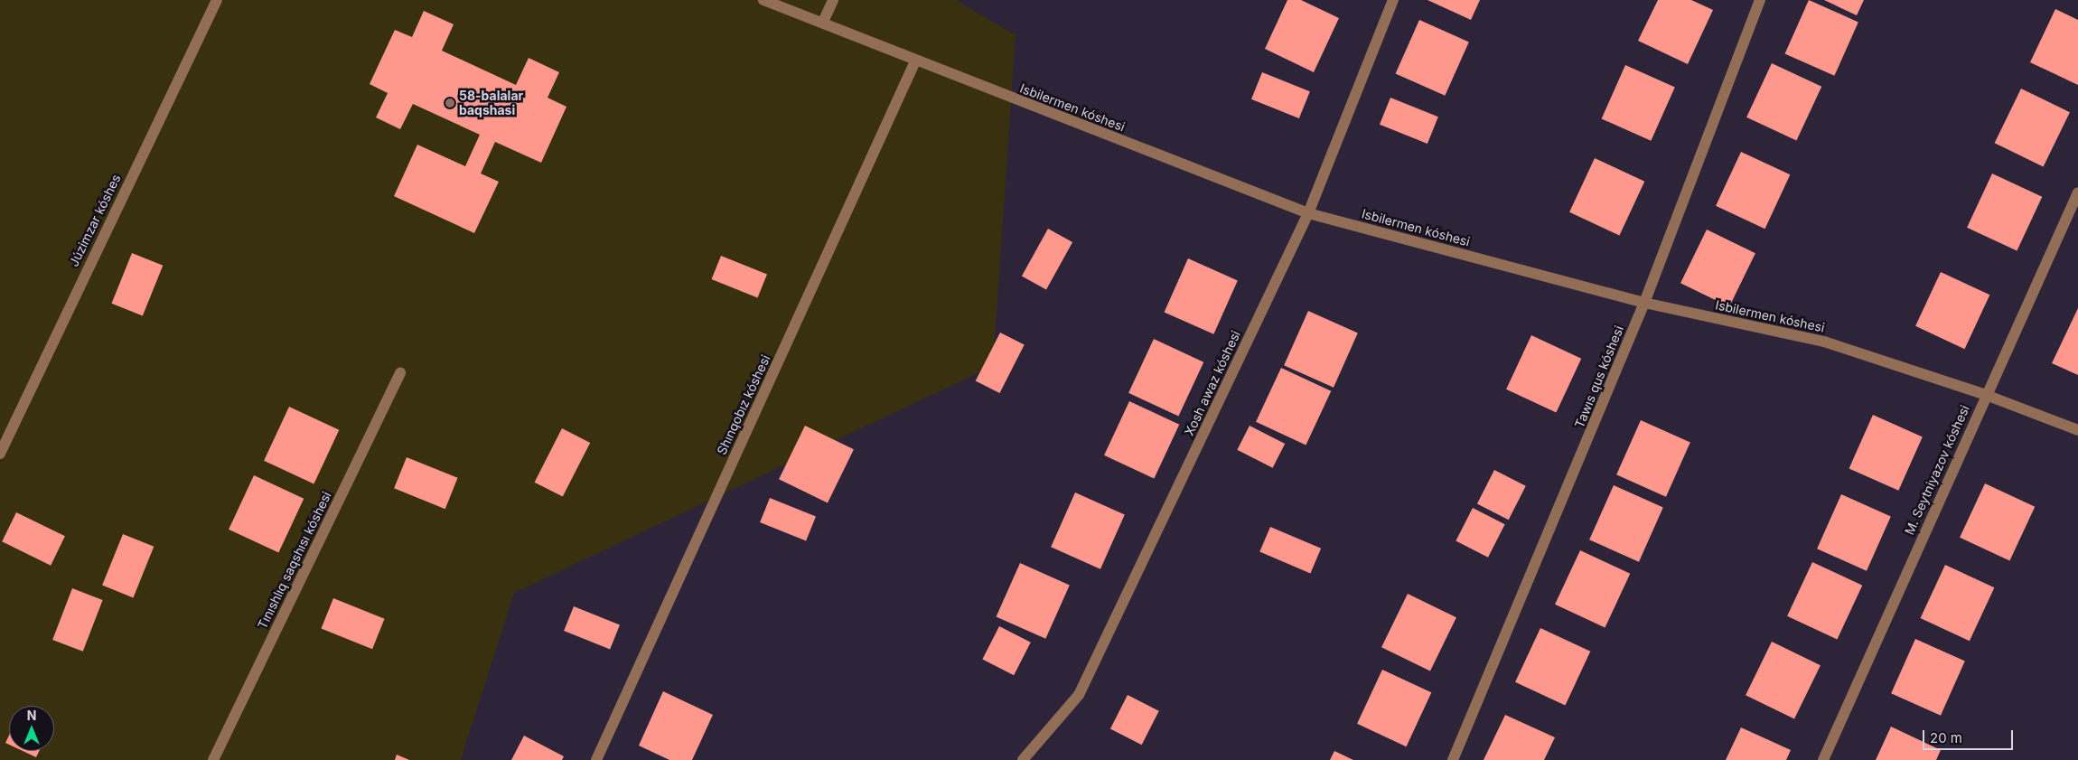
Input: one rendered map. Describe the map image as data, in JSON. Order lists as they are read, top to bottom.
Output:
{
  "streets": {
    "street": [
      "Isbilermen kóshesi",
      "Júzimzar kóshes",
      "Tawıs qus kóshesi",
      "Xosh awaz kóshesi",
      "Shınqobız kóshesi",
      "M. Seytniyazov kóshesi",
      "Tınıshlıq saqshısı kóshesi"
    ]
  },
  "crossings": [
    ["Isbilermen kóshesi", "Tawıs qus kóshesi"],
    ["Isbilermen kóshesi", "Xosh awaz kóshesi"],
    ["Isbilermen kóshesi", "Shınqobız kóshesi"],
    ["Isbilermen kóshesi", "M. Seytniyazov kóshesi"]
  ],
  "places": ["58-balalar baqshasi"],
  "scale_bar": "20 m",
  "north": "top"
}
